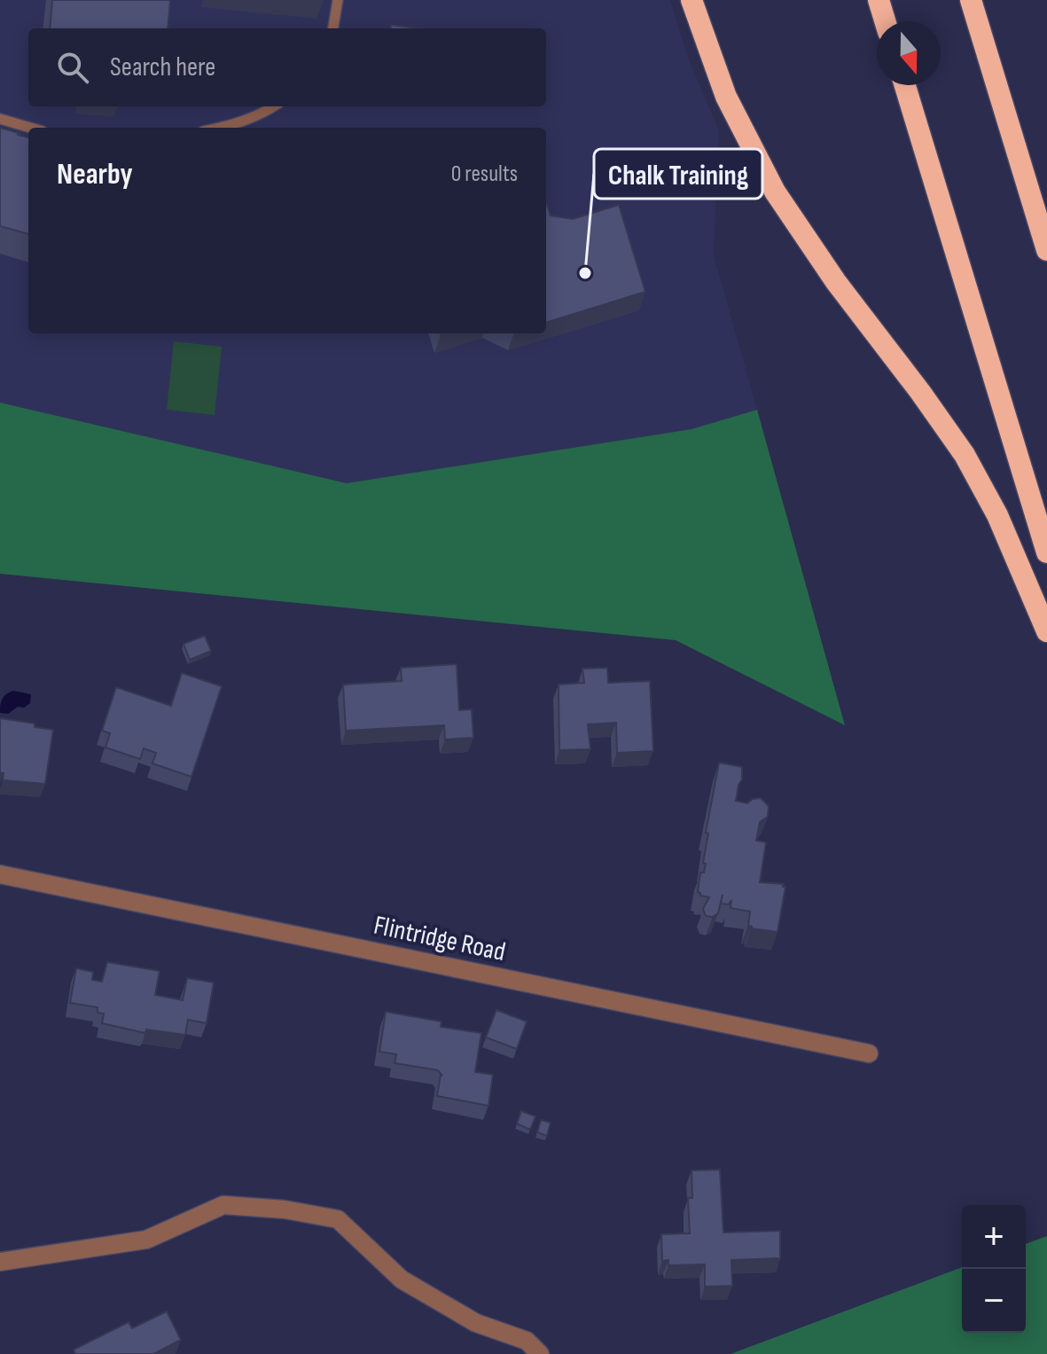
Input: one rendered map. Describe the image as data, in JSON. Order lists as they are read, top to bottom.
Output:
{
  "streets": {
    "street": ["Flintridge Road"]
  },
  "places": ["Chalk Training"],
  "north": "bottom",
  "page": {
    "search": "Search here",
    "heading": ["Nearby", "0 results"],
    "map_buttons": ["+", "−"]
  }
}
